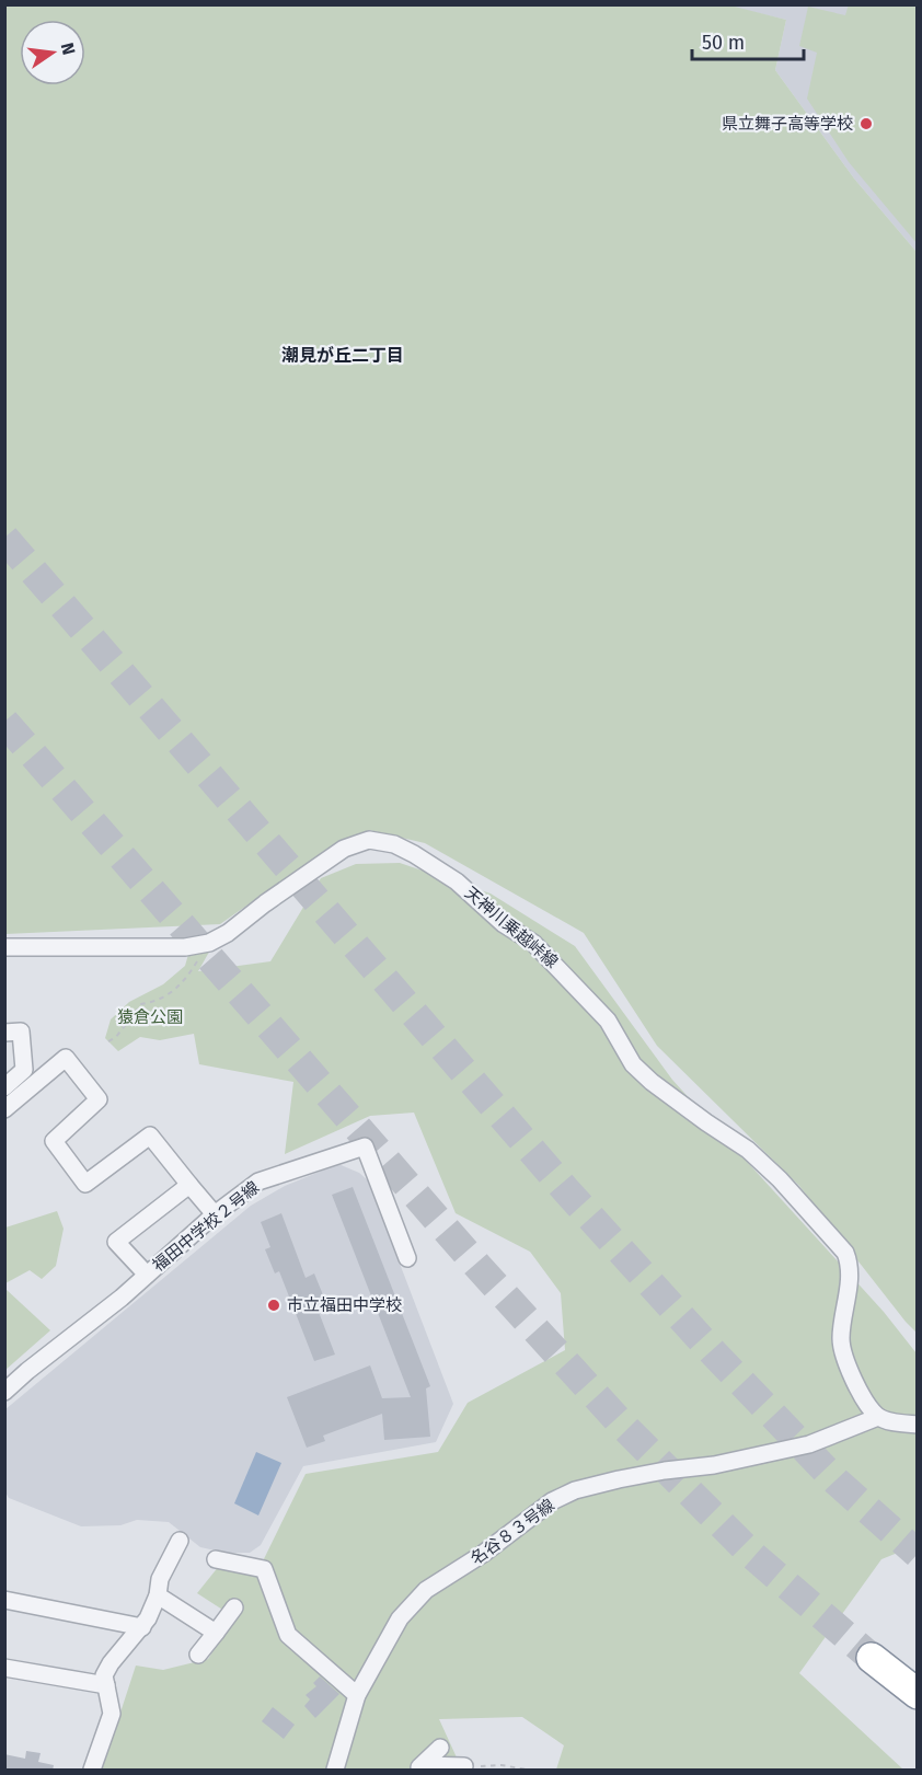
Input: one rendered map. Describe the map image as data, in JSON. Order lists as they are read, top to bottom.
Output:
{
  "streets": {
    "street": ["天神川乗越峠線", "福田中学校２号線", "名谷８３号線"]
  },
  "crossings": [
    ["天神川乗越峠線", "名谷８３号線"]
  ],
  "districts": ["潮見が丘二丁目"],
  "parks": ["猿倉公園"],
  "places": ["県立舞子高等学校", "市立福田中学校"],
  "scale_bar": "50 m",
  "north": "right"
}
